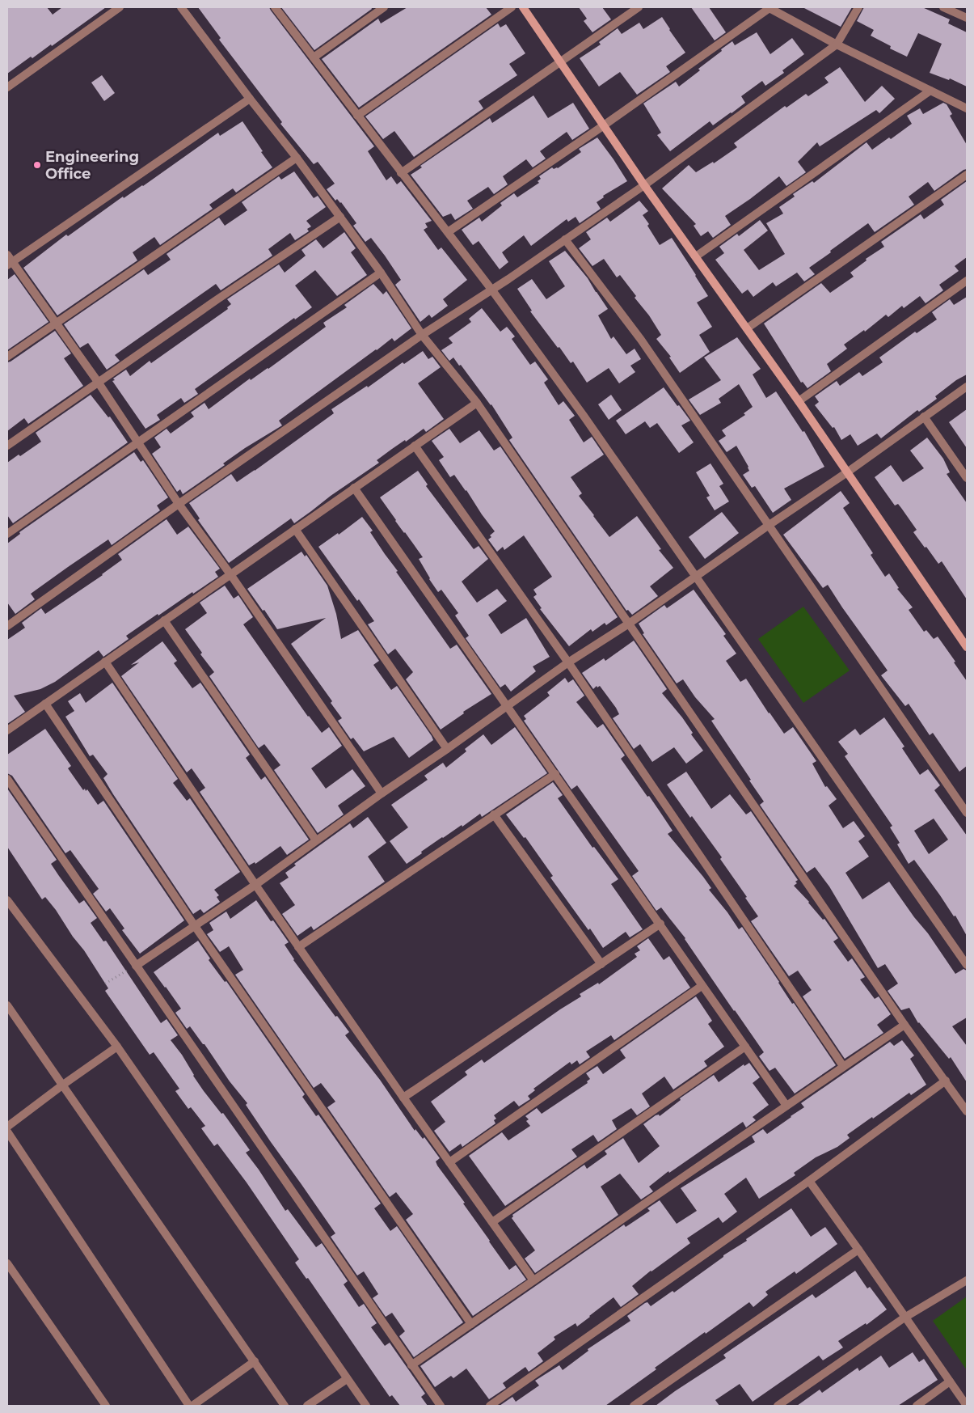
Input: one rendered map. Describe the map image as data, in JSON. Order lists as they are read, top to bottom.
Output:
{
  "places": ["Engineering Office"]
}
